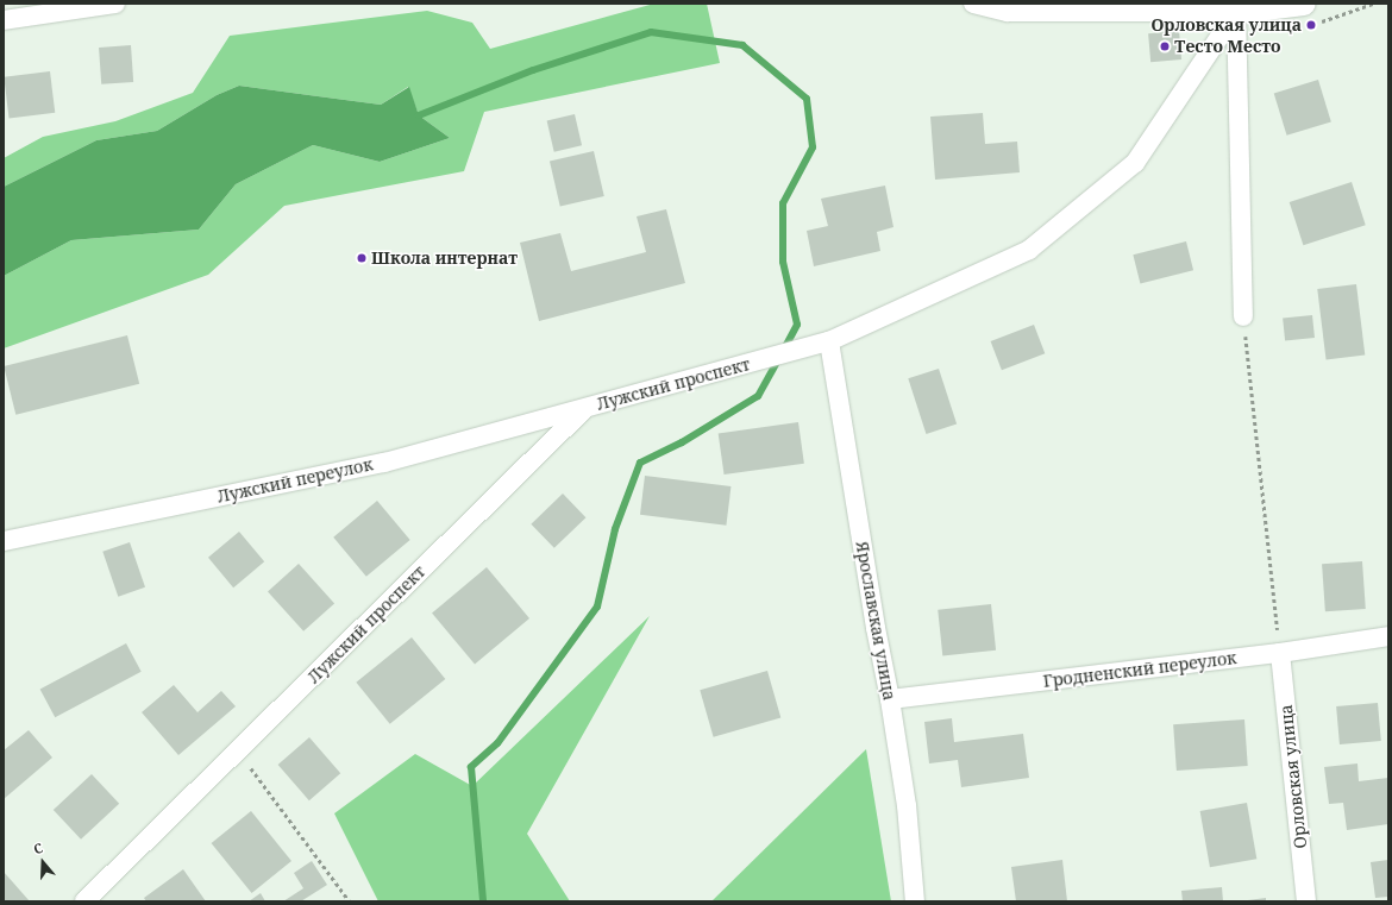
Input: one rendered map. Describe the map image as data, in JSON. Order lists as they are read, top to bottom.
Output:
{
  "streets": {
    "street": [
      "Лужский проспект",
      "Лужский переулок",
      "Ярославская улица",
      "Гродненский переулок",
      "Орловская улица"
    ]
  },
  "crossings": [
    ["Лужский проспект", "Лужский переулок"],
    ["Лужский проспект", "Ярославская улица"],
    ["Ярославская улица", "Гродненский переулок"],
    ["Гродненский переулок", "Орловская улица"]
  ],
  "places": ["Орловская улица", "Тесто Место", "Школа интернат"],
  "north": "top"
}
